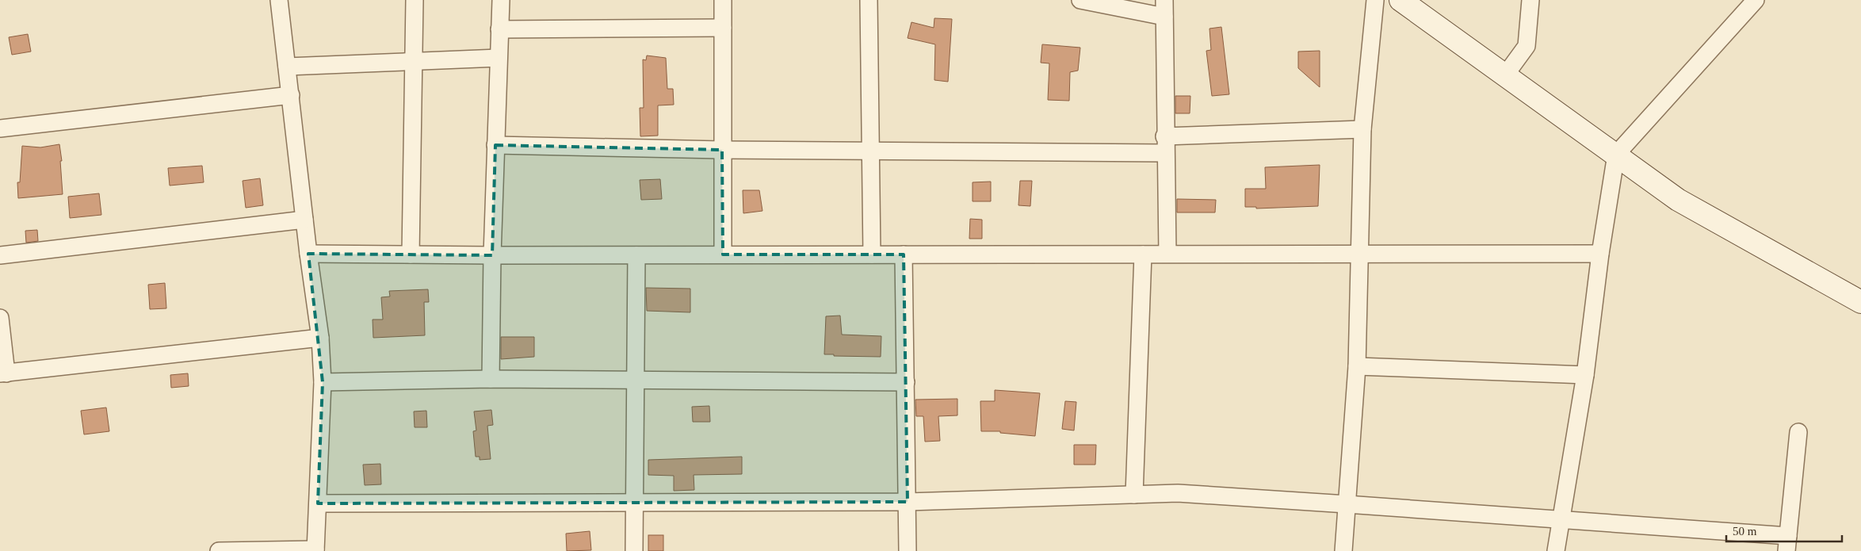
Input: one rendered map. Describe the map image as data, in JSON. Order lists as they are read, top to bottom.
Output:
{
  "scale_bar": "50 m"
}
